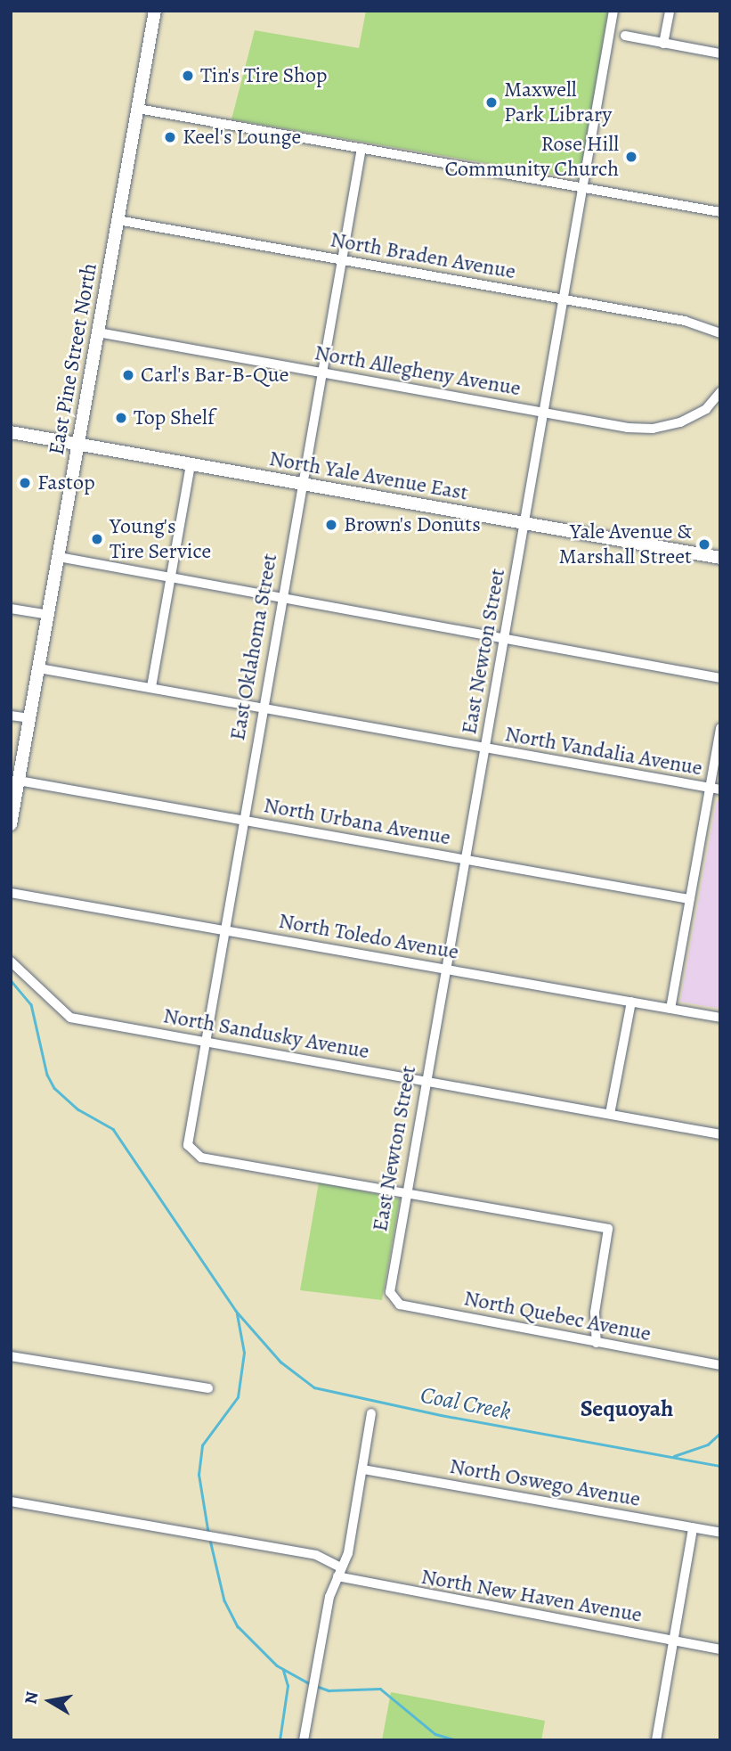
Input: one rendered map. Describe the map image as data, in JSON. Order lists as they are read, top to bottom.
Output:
{
  "streets": {
    "main road": ["East Pine Street North", "North Yale Avenue East"],
    "street": [
      "North Braden Avenue",
      "North Allegheny Avenue",
      "East Oklahoma Street",
      "East Newton Street",
      "North Vandalia Avenue",
      "North Urbana Avenue",
      "North Toledo Avenue",
      "North Sandusky Avenue",
      "North Quebec Avenue",
      "North Oswego Avenue",
      "North New Haven Avenue"
    ]
  },
  "crossings": [
    ["North Braden Avenue", "East Pine Street North"],
    ["North Braden Avenue", "East Oklahoma Street"],
    ["North Braden Avenue", "East Newton Street"],
    ["East Pine Street North", "North Allegheny Avenue"],
    ["East Pine Street North", "North Yale Avenue East"],
    ["East Pine Street North", "North Vandalia Avenue"],
    ["East Pine Street North", "North Urbana Avenue"],
    ["North Allegheny Avenue", "East Oklahoma Street"],
    ["North Allegheny Avenue", "East Newton Street"],
    ["North Yale Avenue East", "East Oklahoma Street"],
    ["North Yale Avenue East", "East Newton Street"],
    ["East Oklahoma Street", "East Newton Street"],
    ["East Oklahoma Street", "North Vandalia Avenue"],
    ["East Oklahoma Street", "North Urbana Avenue"],
    ["East Oklahoma Street", "North Toledo Avenue"],
    ["East Oklahoma Street", "North Sandusky Avenue"],
    ["East Newton Street", "North Vandalia Avenue"],
    ["East Newton Street", "North Urbana Avenue"],
    ["East Newton Street", "North Toledo Avenue"],
    ["East Newton Street", "North Sandusky Avenue"],
    ["East Newton Street", "North Quebec Avenue"]
  ],
  "districts": ["Sequoyah"],
  "water": ["Coal Creek"],
  "places": [
    "Tin's Tire Shop",
    "Maxwell Park Library",
    "Keel's Lounge",
    "Rose Hill Community Church",
    "Carl's Bar-B-Que",
    "Top Shelf",
    "Fastop",
    "Brown's Donuts",
    "Young's Tire Service",
    "Yale Avenue & Marshall Street"
  ],
  "north": "left"
}
